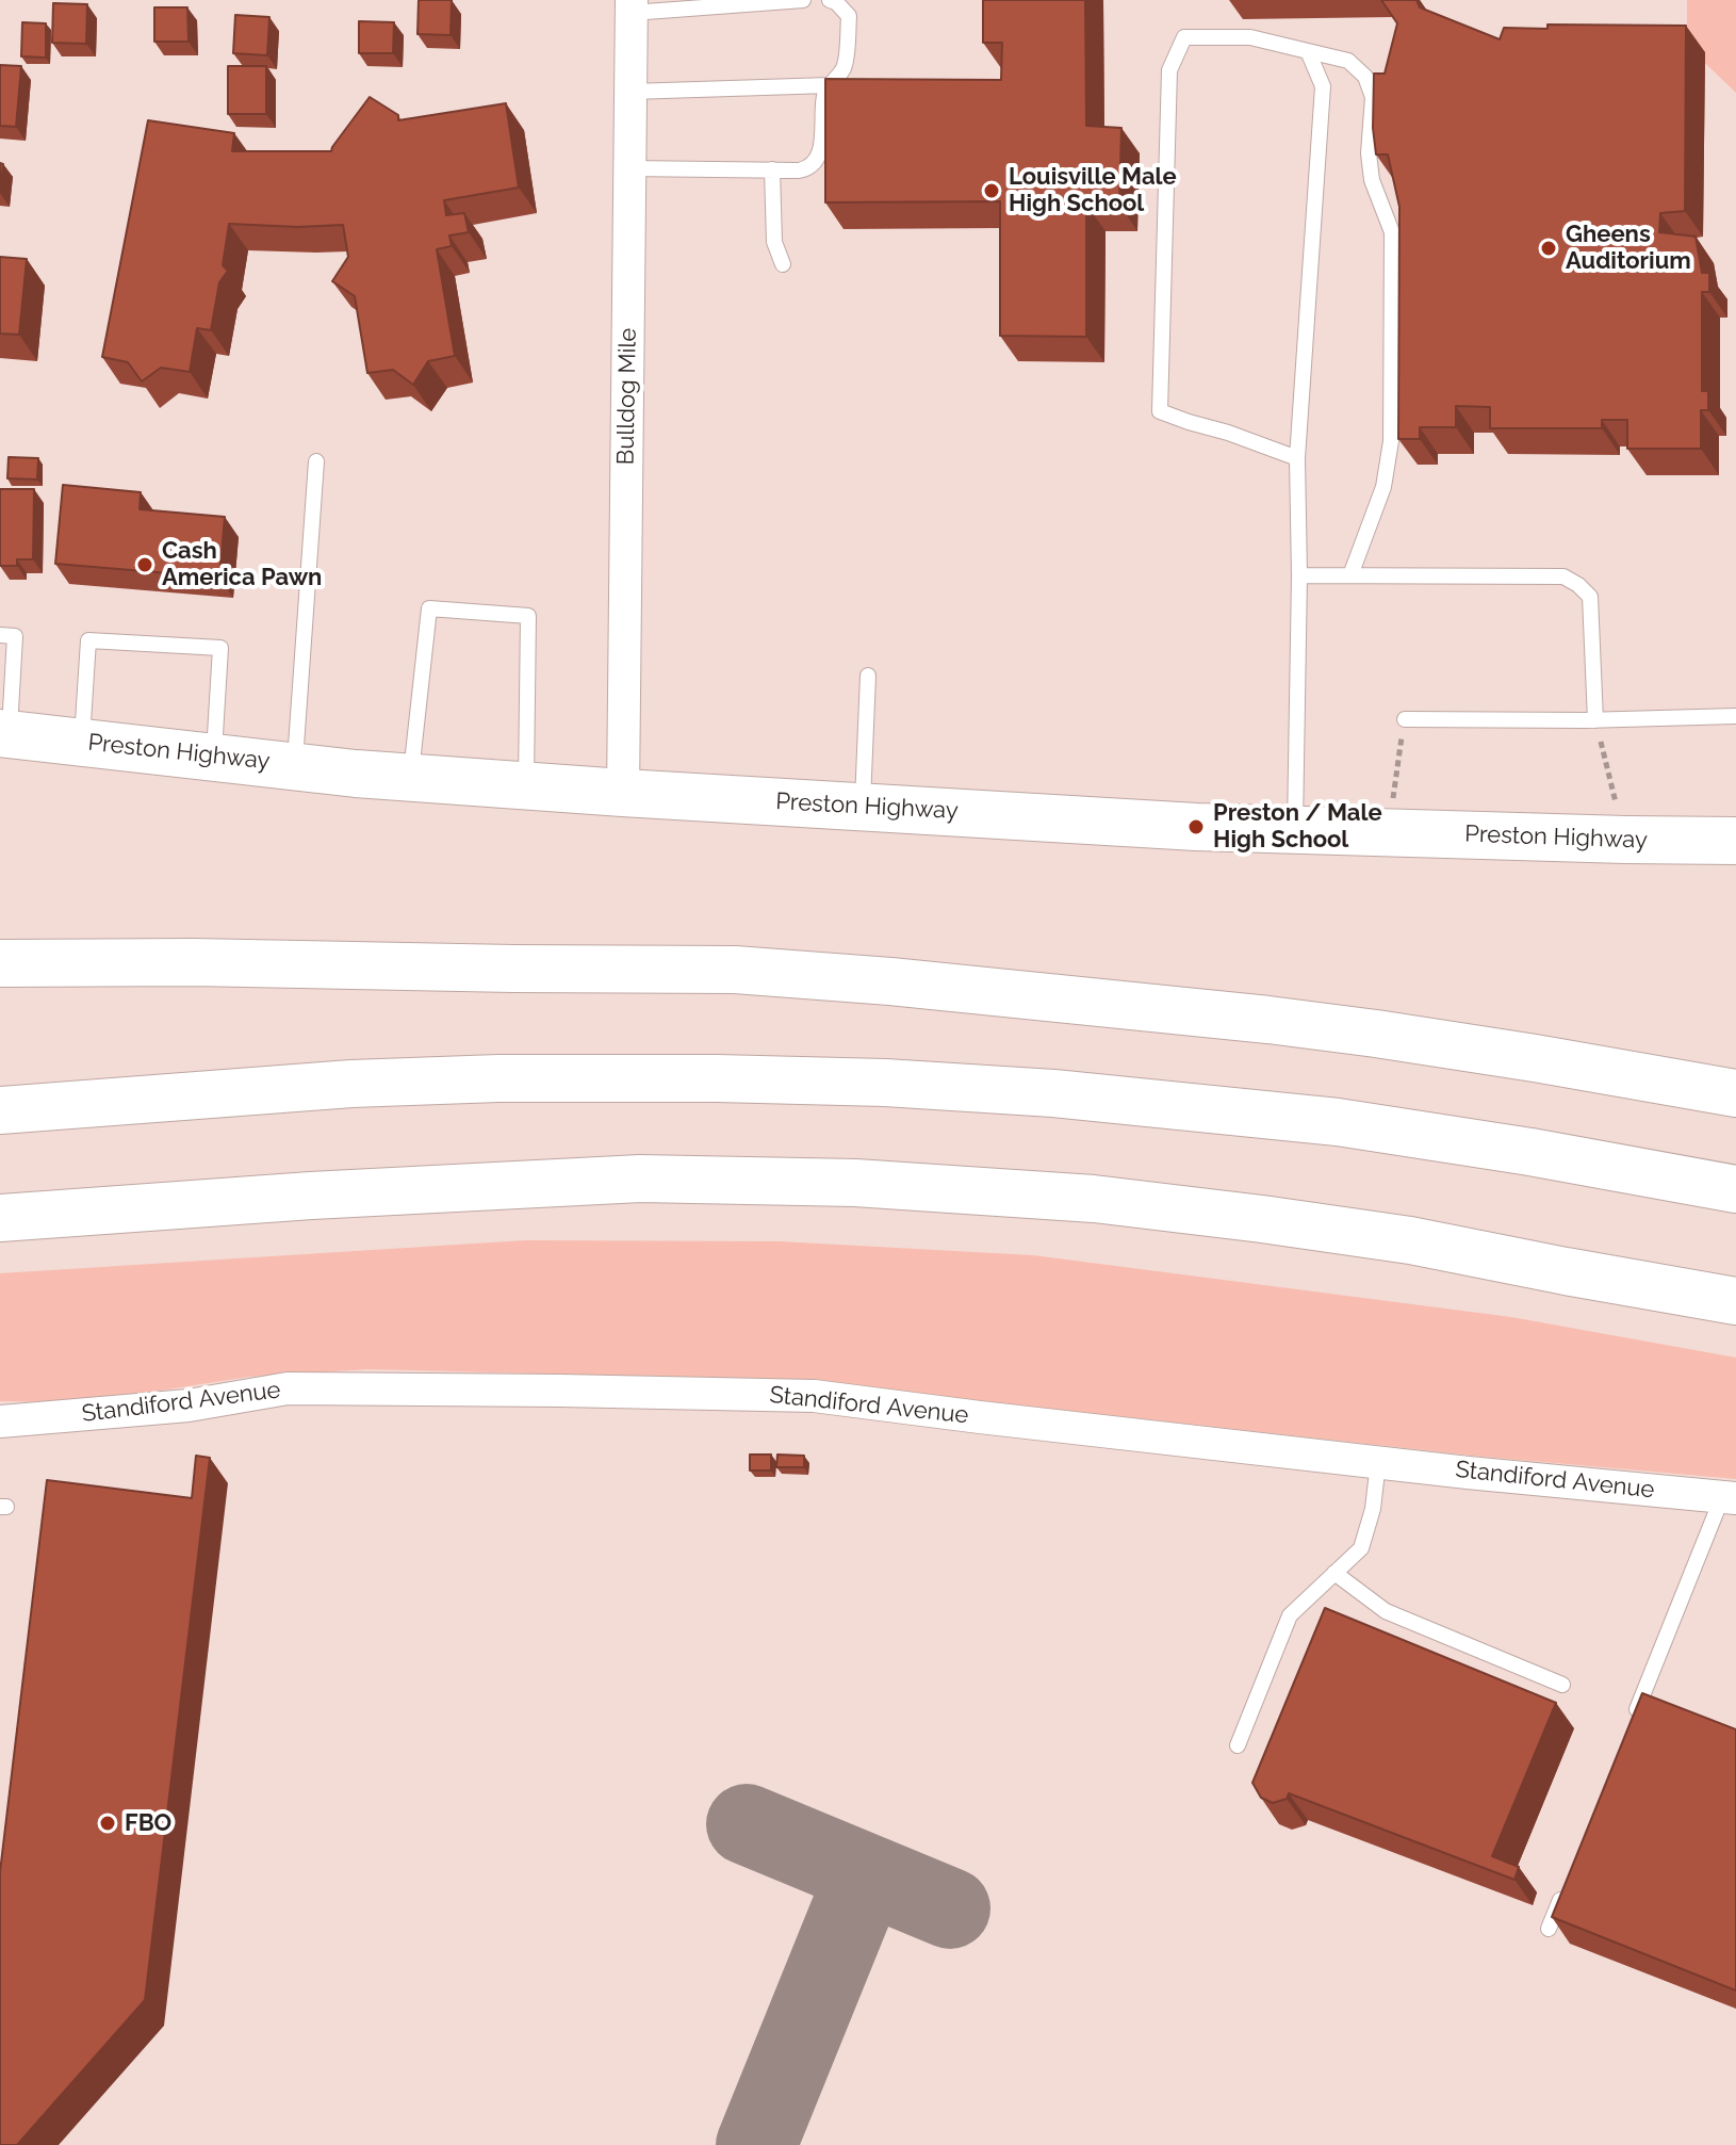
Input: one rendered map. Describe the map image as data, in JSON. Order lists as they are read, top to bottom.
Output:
{
  "streets": {
    "main road": ["Preston Highway"],
    "street": ["Bulldog Mile", "Standiford Avenue"]
  },
  "crossings": [
    ["Bulldog Mile", "Preston Highway"]
  ],
  "places": [
    "Louisville Male High School",
    "Gheens Auditorium",
    "Cash America Pawn",
    "Preston / Male High School",
    "FBO"
  ]
}
